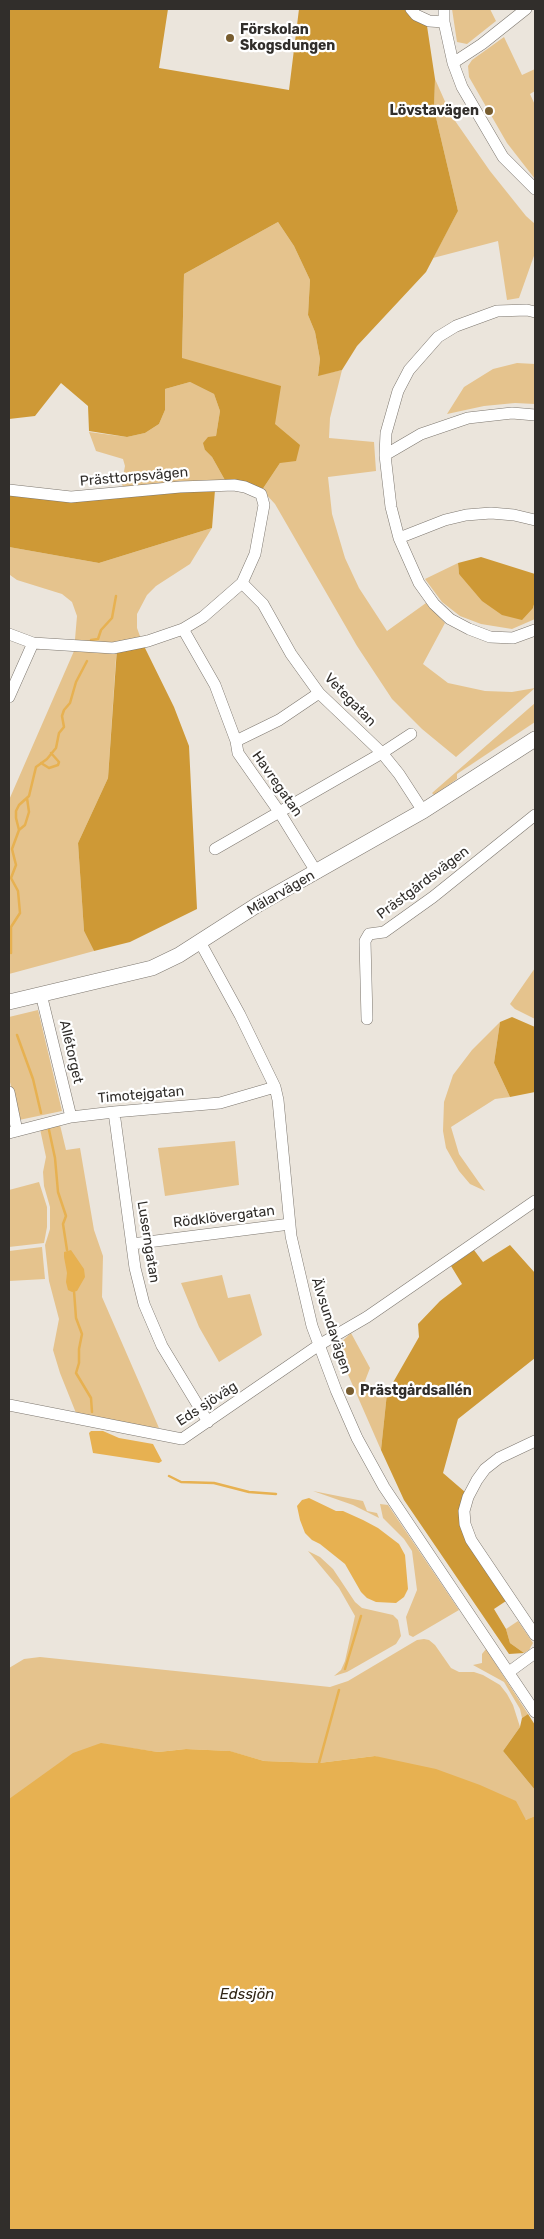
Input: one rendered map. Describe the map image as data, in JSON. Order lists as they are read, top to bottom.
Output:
{
  "streets": {
    "main road": ["Mälarvägen"],
    "street": [
      "Prästtorpsvägen",
      "Vetegatan",
      "Havregatan",
      "Prästgårdsvägen",
      "Allétorget",
      "Timotejgatan",
      "Rödklövergatan",
      "Luserngatan",
      "Älvsundavägen",
      "Eds sjöväg"
    ]
  },
  "crossings": [
    ["Prästtorpsvägen", "Vetegatan"],
    ["Vetegatan", "Mälarvägen"],
    ["Havregatan", "Mälarvägen"],
    ["Mälarvägen", "Allétorget"],
    ["Mälarvägen", "Älvsundavägen"],
    ["Allétorget", "Timotejgatan"],
    ["Timotejgatan", "Luserngatan"],
    ["Timotejgatan", "Älvsundavägen"],
    ["Rödklövergatan", "Luserngatan"],
    ["Rödklövergatan", "Älvsundavägen"],
    ["Luserngatan", "Eds sjöväg"],
    ["Älvsundavägen", "Eds sjöväg"]
  ],
  "water": ["Edssjön"],
  "places": ["Förskolan Skogsdungen", "Lövstavägen", "Prästgårdsallén"]
}
